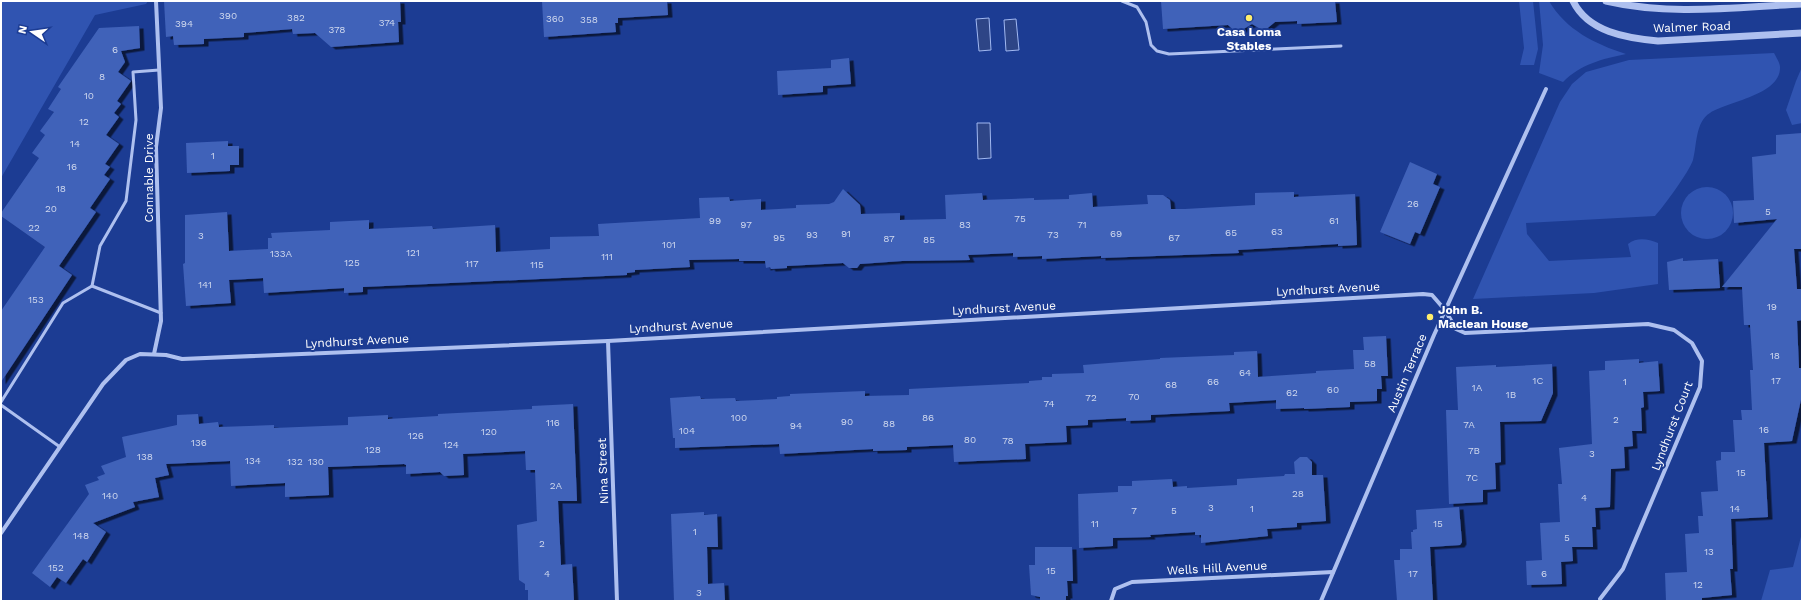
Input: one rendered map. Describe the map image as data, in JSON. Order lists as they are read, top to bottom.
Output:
{
  "streets": {
    "street": [
      "Walmer Road",
      "Connable Drive",
      "Lyndhurst Avenue",
      "Austin Terrace",
      "Lyndhurst Court",
      "Nina Street",
      "Wells Hill Avenue"
    ]
  },
  "crossings": [
    ["Connable Drive", "Lyndhurst Avenue"],
    ["Lyndhurst Avenue", "Austin Terrace"],
    ["Lyndhurst Avenue", "Lyndhurst Court"],
    ["Lyndhurst Avenue", "Nina Street"],
    ["Austin Terrace", "Lyndhurst Court"],
    ["Austin Terrace", "Wells Hill Avenue"]
  ],
  "places": ["Casa Loma Stables", "John B. Maclean House"],
  "house_numbers": [
    "390",
    "382",
    "360",
    "358",
    "374",
    "394",
    "378",
    "6",
    "8",
    "10",
    "12",
    "14",
    "1",
    "16",
    "18",
    "26",
    "20",
    "5",
    "75",
    "99",
    "61",
    "97",
    "83",
    "71",
    "22",
    "63",
    "65",
    "91",
    "69",
    "93",
    "73",
    "3",
    "95",
    "67",
    "87",
    "85",
    "101",
    "121",
    "133A",
    "111",
    "125",
    "117",
    "115",
    "141",
    "153",
    "19",
    "18",
    "58",
    "64",
    "1C",
    "17",
    "66",
    "1",
    "68",
    "1A",
    "60",
    "62",
    "1B",
    "70",
    "72",
    "74",
    "100",
    "86",
    "2",
    "90",
    "116",
    "88",
    "7A",
    "94",
    "16",
    "104",
    "120",
    "126",
    "80",
    "78",
    "136",
    "124",
    "128",
    "7B",
    "3",
    "138",
    "134",
    "132",
    "130",
    "15",
    "7C",
    "2A",
    "28",
    "140",
    "4",
    "3",
    "1",
    "14",
    "7",
    "5",
    "11",
    "15",
    "1",
    "148",
    "5",
    "2",
    "13",
    "152",
    "15",
    "4",
    "17",
    "6",
    "12",
    "3"
  ],
  "north": "left"
}
